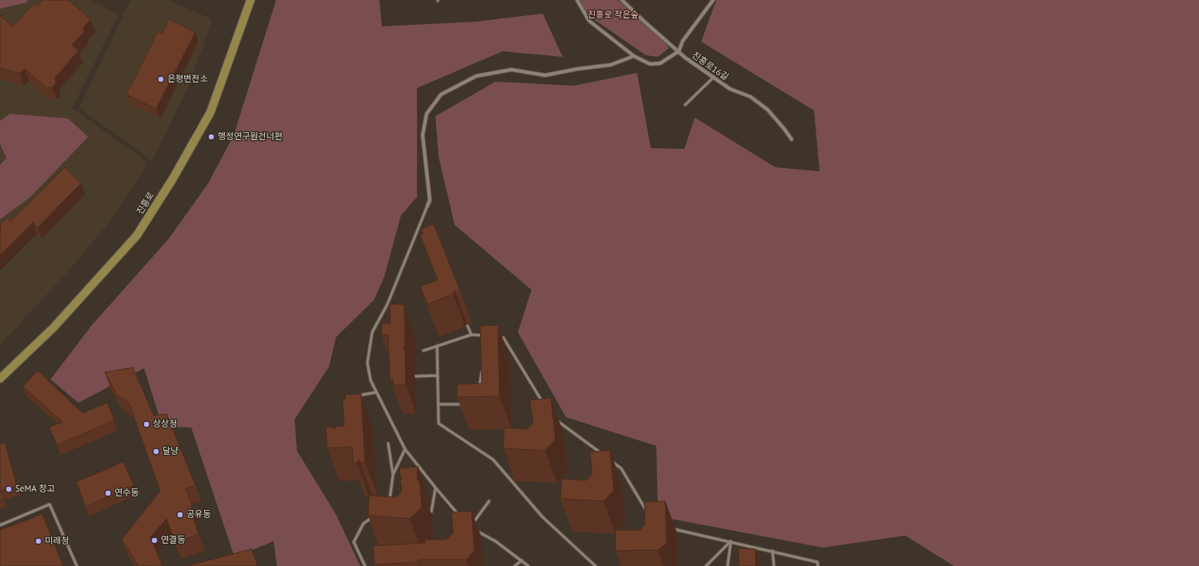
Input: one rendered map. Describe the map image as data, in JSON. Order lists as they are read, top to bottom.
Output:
{
  "streets": {
    "main road": ["진흥로"],
    "street": ["진흥로16길"]
  },
  "parks": ["진흥로 작은숲"],
  "places": [
    "은평변전소",
    "행정연구원건너편",
    "상상청",
    "달냥",
    "SeMA 창고",
    "연수동",
    "공유동",
    "연결동",
    "미래청"
  ]
}
